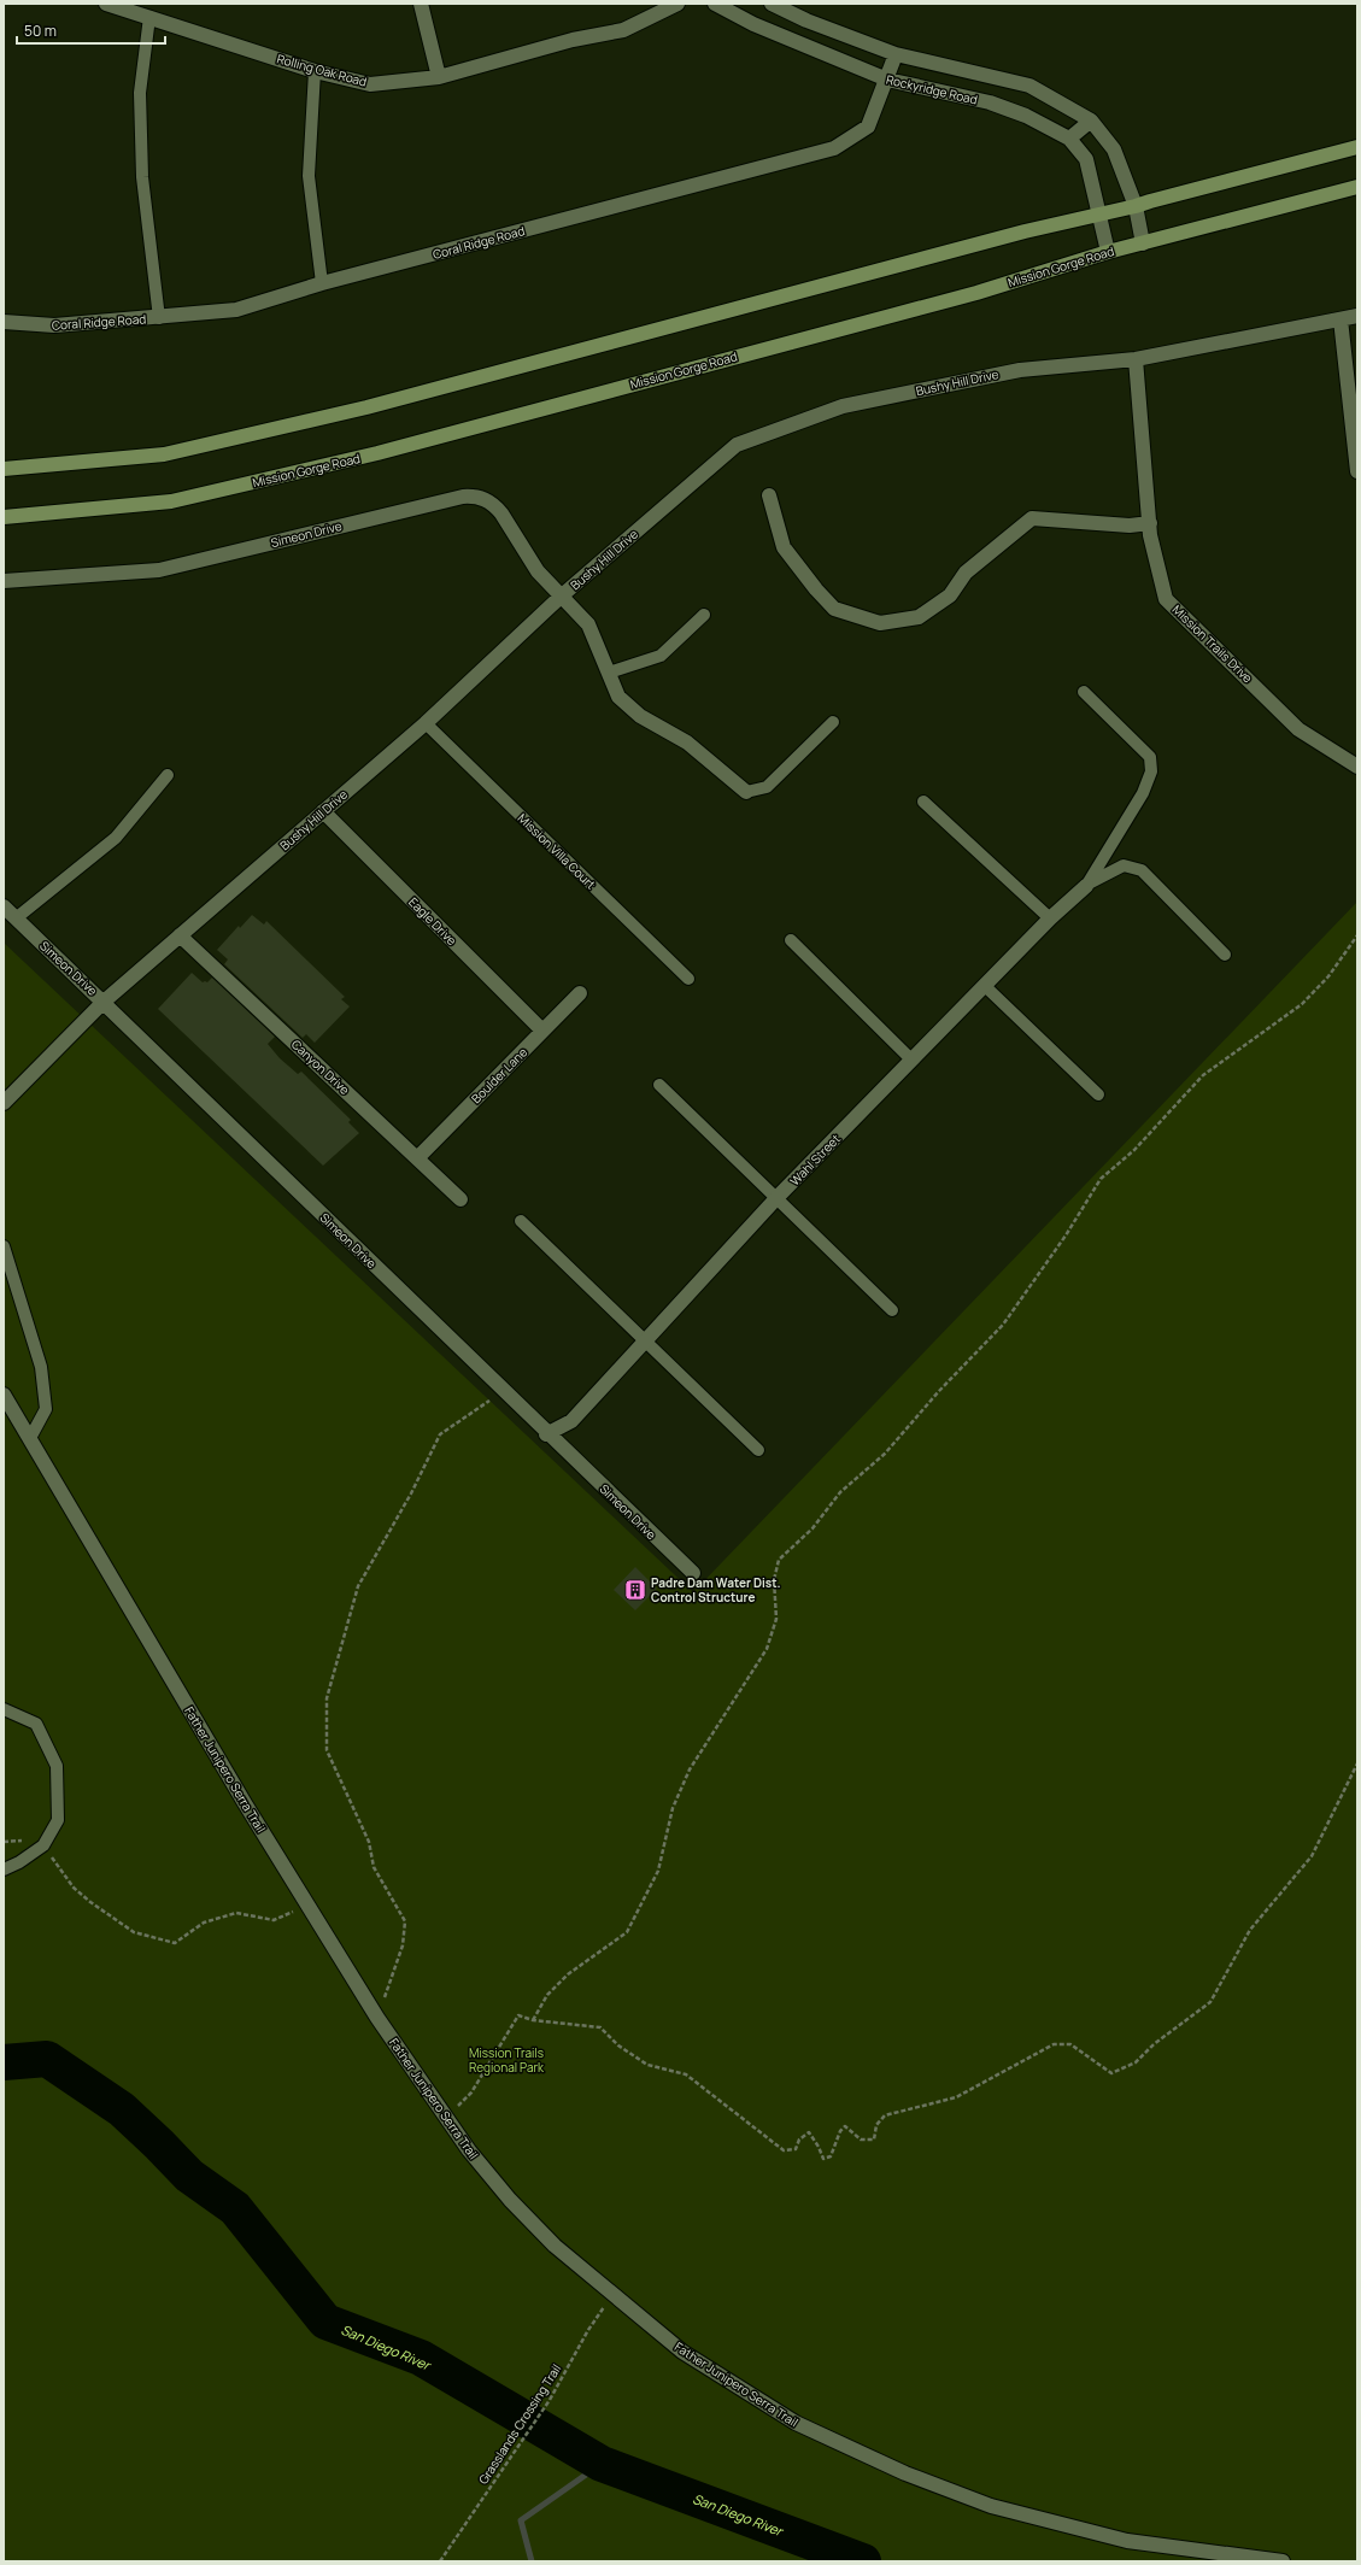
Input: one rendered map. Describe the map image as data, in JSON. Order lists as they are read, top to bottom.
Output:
{
  "streets": {
    "main road": ["Mission Gorge Road"],
    "street": [
      "Rolling Oak Road",
      "Rockyridge Road",
      "Coral Ridge Road",
      "Bushy Hill Drive",
      "Simeon Drive",
      "Mission Trails Drive",
      "Eagle Drive",
      "Canyon Drive",
      "Boulder Lane",
      "Wahl Street",
      "Father Junipero Serra Trail"
    ],
    "lane": ["Mission Villa Court"],
    "path": ["Grasslands Crossing Trail"]
  },
  "crossings": [
    ["Rockyridge Road", "Coral Ridge Road"],
    ["Rockyridge Road", "Mission Gorge Road"],
    ["Bushy Hill Drive", "Simeon Drive"],
    ["Bushy Hill Drive", "Mission Trails Drive"],
    ["Bushy Hill Drive", "Mission Villa Court"],
    ["Bushy Hill Drive", "Eagle Drive"],
    ["Bushy Hill Drive", "Canyon Drive"],
    ["Simeon Drive", "Wahl Street"],
    ["Eagle Drive", "Boulder Lane"],
    ["Canyon Drive", "Boulder Lane"],
    ["Father Junipero Serra Trail", "Grasslands Crossing Trail"]
  ],
  "water": ["San Diego River"],
  "parks": ["Mission Trails Regional Park"],
  "places": {
    "building": ["Padre Dam Water Dist. Control Structure"]
  },
  "scale_bar": "50 m"
}
